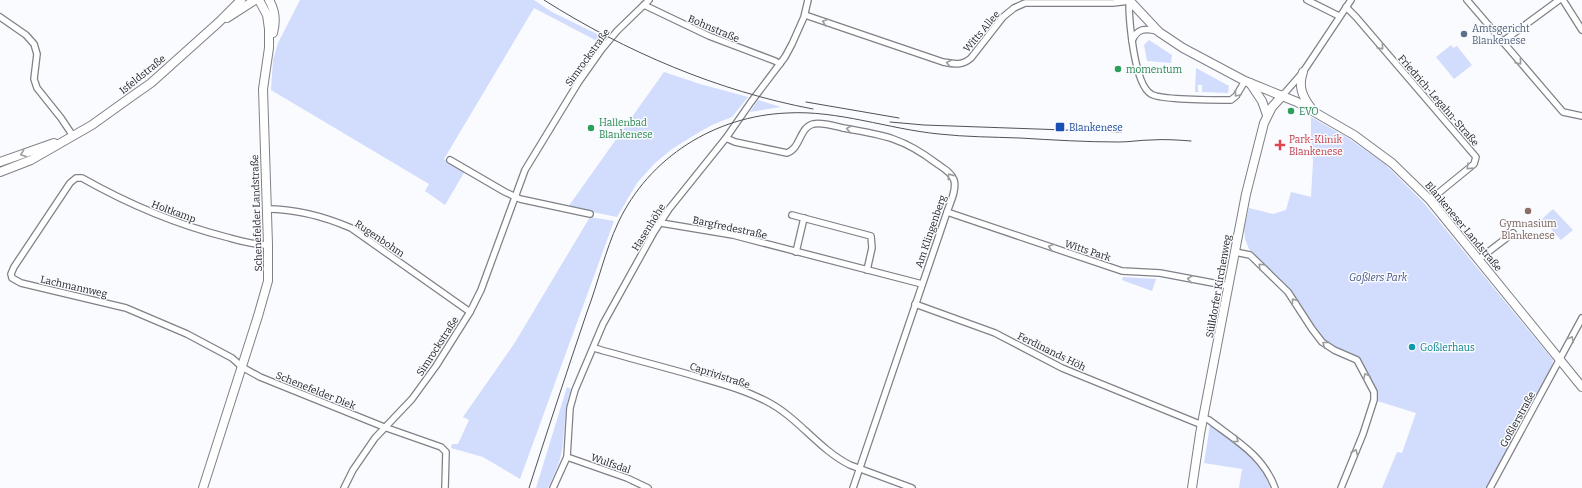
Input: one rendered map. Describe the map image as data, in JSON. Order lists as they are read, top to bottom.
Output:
{
  "streets": {
    "main road": [
      "Isfeldstraße",
      "Schenefelder Landstraße",
      "Blankeneser Landstraße",
      "Sülldorfer Kirchenweg"
    ],
    "street": [
      "Bohnstraße",
      "Witts Allee",
      "Simrockstraße",
      "Friedrich-Legahn-Straße",
      "Holtkamp",
      "Hasenhöhe",
      "Bargfredestraße",
      "Am Klingenberg",
      "Rugenbohm",
      "Witts Park",
      "Lachmannweg",
      "Ferdinands Höh",
      "Caprivistraße",
      "Schenefelder Diek",
      "Goßlerstraße",
      "Wulfsdal"
    ]
  },
  "crossings": [
    ["Bohnstraße", "Simrockstraße"],
    ["Bohnstraße", "Hasenhöhe"],
    ["Witts Allee", "Blankeneser Landstraße"],
    ["Witts Allee", "Hasenhöhe"],
    ["Simrockstraße", "Rugenbohm"],
    ["Simrockstraße", "Schenefelder Diek"],
    ["Friedrich-Legahn-Straße", "Blankeneser Landstraße"],
    ["Holtkamp", "Schenefelder Landstraße"],
    ["Holtkamp", "Lachmannweg"],
    ["Schenefelder Landstraße", "Rugenbohm"],
    ["Schenefelder Landstraße", "Lachmannweg"],
    ["Schenefelder Landstraße", "Schenefelder Diek"],
    ["Blankeneser Landstraße", "Sülldorfer Kirchenweg"],
    ["Blankeneser Landstraße", "Goßlerstraße"],
    ["Hasenhöhe", "Bargfredestraße"],
    ["Hasenhöhe", "Am Klingenberg"],
    ["Hasenhöhe", "Caprivistraße"],
    ["Hasenhöhe", "Wulfsdal"],
    ["Bargfredestraße", "Am Klingenberg"],
    ["Am Klingenberg", "Witts Park"],
    ["Am Klingenberg", "Ferdinands Höh"],
    ["Am Klingenberg", "Caprivistraße"],
    ["Witts Park", "Sülldorfer Kirchenweg"],
    ["Lachmannweg", "Schenefelder Diek"],
    ["Sülldorfer Kirchenweg", "Ferdinands Höh"]
  ],
  "one_way": ["Witts Allee", "Friedrich-Legahn-Straße", "Witts Park"],
  "parks": ["Goßlers Park"],
  "places": {
    "other": [
      "Amtsgericht Blankenese",
      "momentum",
      "EVO",
      "Hallenbad Blankenese",
      "Gymnasium Blankenese",
      "Goßlerhaus"
    ],
    "transit": ["Blankenese"],
    "health": ["Park-Klinik Blankenese"]
  }
}
